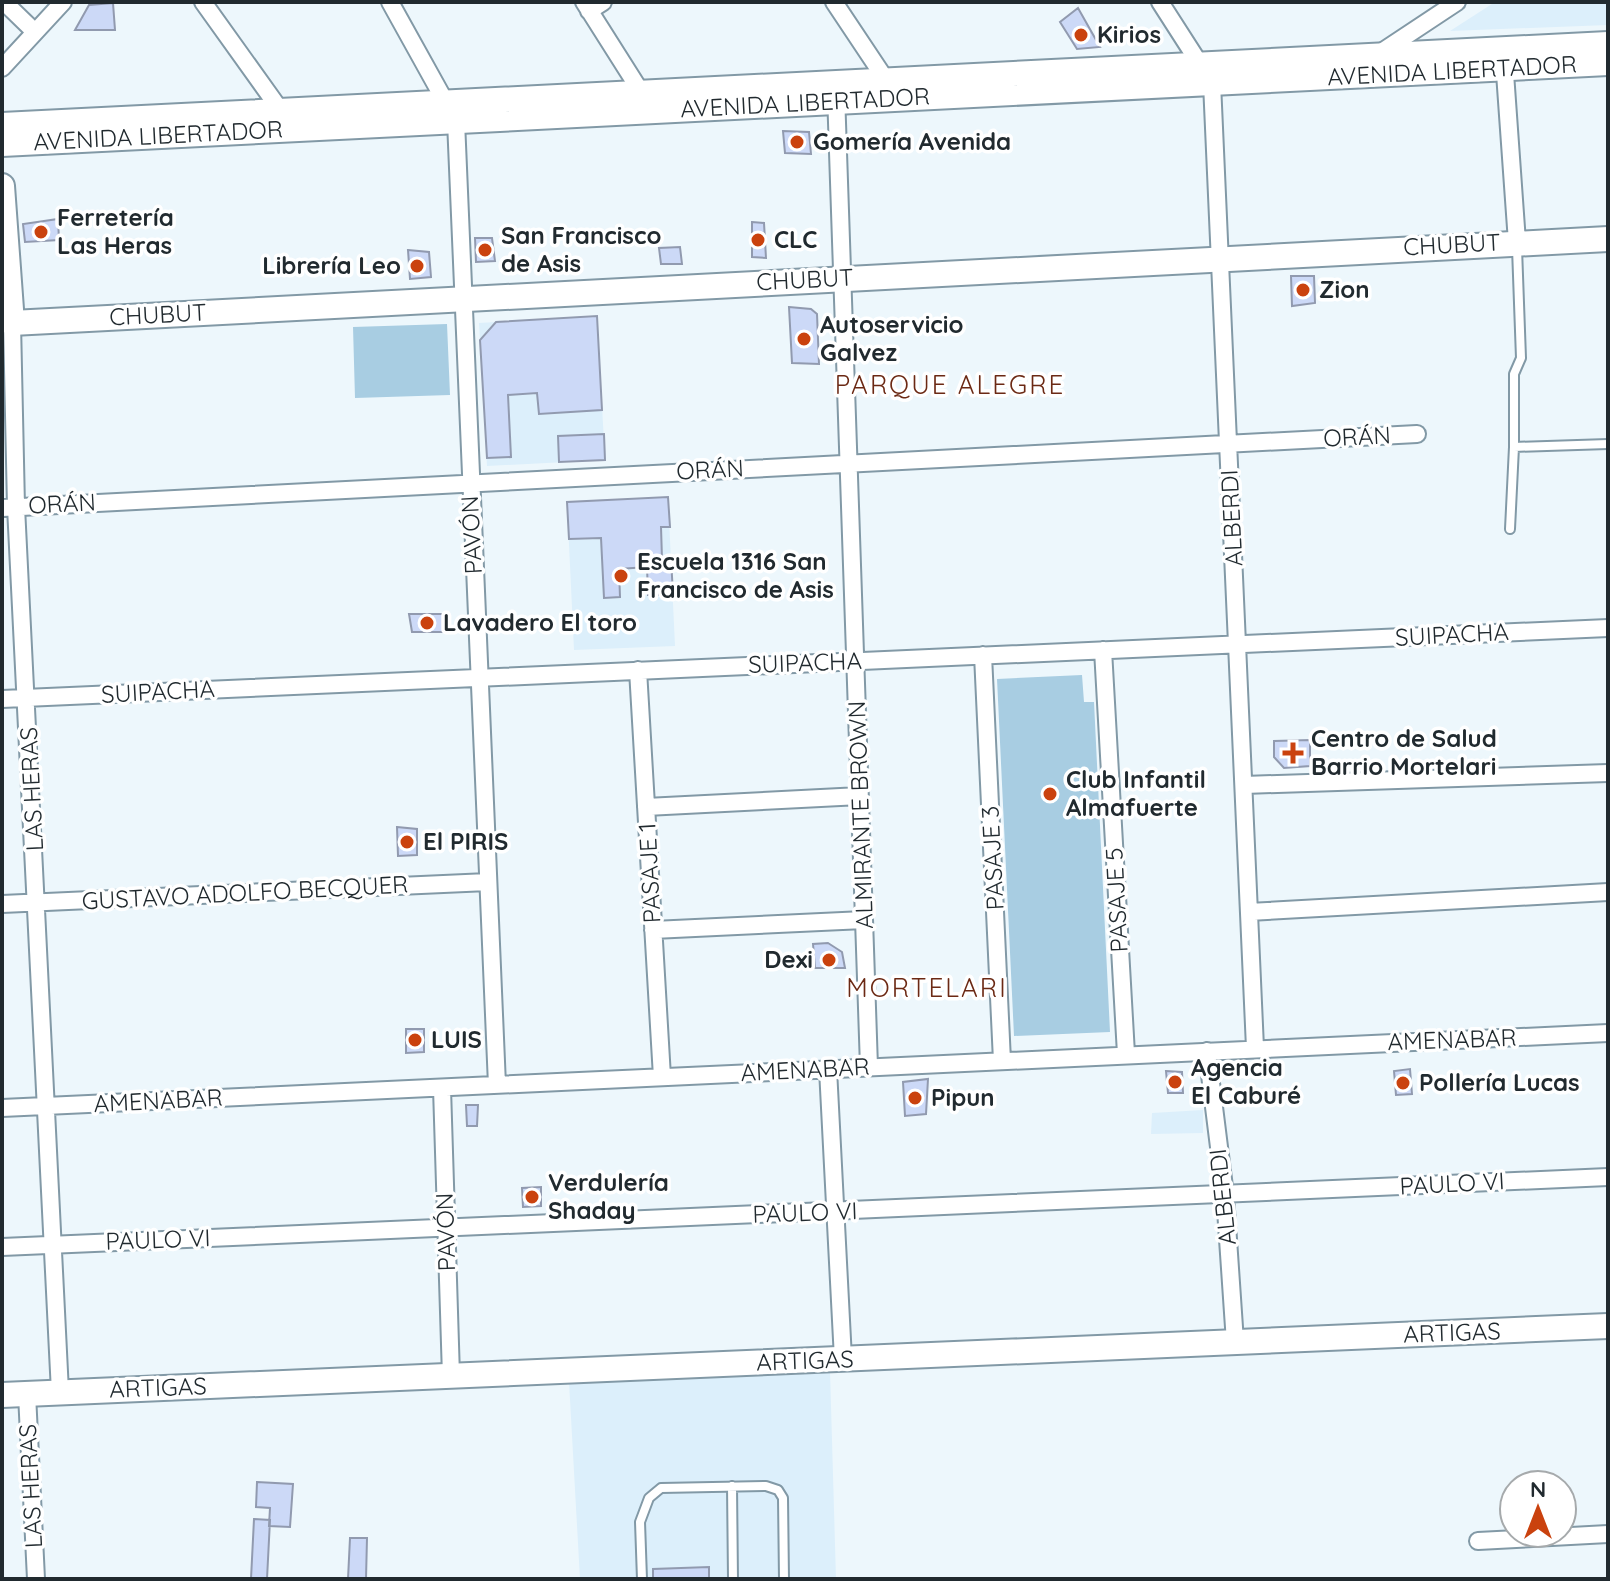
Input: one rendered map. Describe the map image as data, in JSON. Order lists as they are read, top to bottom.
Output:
{
  "streets": {
    "street": [
      "AVENIDA LIBERTADOR",
      "CHUBUT",
      "ORÁN",
      "ALBERDI",
      "PAVÓN",
      "SUIPACHA",
      "LAS HERAS",
      "ALMIRANTE BROWN",
      "PASAJE 3",
      "PASAJE 1",
      "GUSTAVO ADOLFO BECQUER",
      "PASAJE 5",
      "AMENABAR",
      "PAULO VI",
      "ARTIGAS"
    ]
  },
  "crossings": [
    ["AVENIDA LIBERTADOR", "ALBERDI"],
    ["AVENIDA LIBERTADOR", "PAVÓN"],
    ["AVENIDA LIBERTADOR", "ALMIRANTE BROWN"],
    ["CHUBUT", "ALBERDI"],
    ["CHUBUT", "PAVÓN"],
    ["CHUBUT", "LAS HERAS"],
    ["CHUBUT", "ALMIRANTE BROWN"],
    ["ORÁN", "ALBERDI"],
    ["ORÁN", "PAVÓN"],
    ["ORÁN", "LAS HERAS"],
    ["ORÁN", "ALMIRANTE BROWN"],
    ["ALBERDI", "SUIPACHA"],
    ["ALBERDI", "AMENABAR"],
    ["ALBERDI", "PAULO VI"],
    ["ALBERDI", "ARTIGAS"],
    ["PAVÓN", "SUIPACHA"],
    ["PAVÓN", "GUSTAVO ADOLFO BECQUER"],
    ["PAVÓN", "AMENABAR"],
    ["PAVÓN", "PAULO VI"],
    ["PAVÓN", "ARTIGAS"],
    ["SUIPACHA", "LAS HERAS"],
    ["SUIPACHA", "ALMIRANTE BROWN"],
    ["SUIPACHA", "PASAJE 3"],
    ["SUIPACHA", "PASAJE 1"],
    ["SUIPACHA", "PASAJE 5"],
    ["LAS HERAS", "GUSTAVO ADOLFO BECQUER"],
    ["LAS HERAS", "AMENABAR"],
    ["LAS HERAS", "PAULO VI"],
    ["LAS HERAS", "ARTIGAS"],
    ["ALMIRANTE BROWN", "AMENABAR"],
    ["PASAJE 3", "AMENABAR"],
    ["PASAJE 1", "AMENABAR"],
    ["PASAJE 5", "AMENABAR"]
  ],
  "districts": ["PARQUE ALEGRE", "MORTELARI"],
  "places": {
    "other": [
      "Kirios",
      "Gomería Avenida",
      "Ferretería Las Heras",
      "CLC",
      "San Francisco de Asis",
      "Librería Leo",
      "Zion",
      "Autoservicio Galvez",
      "Escuela 1316 San Francisco de Asis",
      "Lavadero El toro",
      "Club Infantil Almafuerte",
      "El PIRIS",
      "Dexi",
      "LUIS",
      "Agencia El Caburé",
      "Pollería Lucas",
      "Pipun",
      "Verdulería Shaday"
    ],
    "health": ["Centro de Salud Barrio Mortelari"]
  },
  "north": "top"
}
